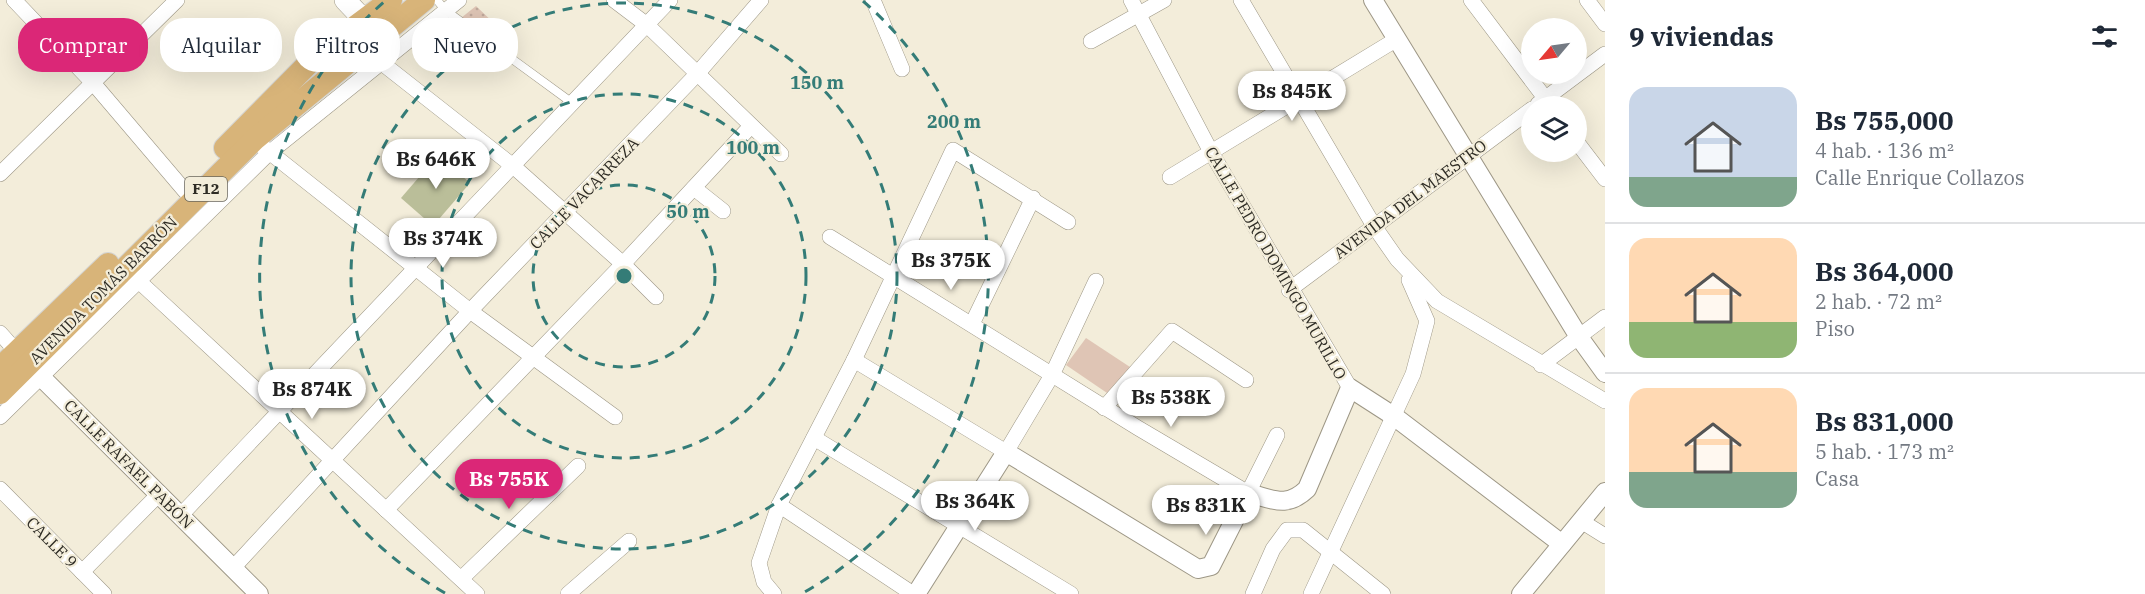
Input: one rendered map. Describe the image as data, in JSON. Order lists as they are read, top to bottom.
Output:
{
  "streets": {
    "main road": ["F12", "AVENIDA TOMÁS BARRÓN"],
    "street": [
      "CALLE VACARREZA",
      "AVENIDA DEL MAESTRO",
      "CALLE PEDRO DOMINGO MURILLO",
      "CALLE RAFAEL PABÓN",
      "CALLE 9"
    ]
  },
  "crossings": [
    ["CALLE VACARREZA", "CALLE RAFAEL PABÓN"],
    ["AVENIDA DEL MAESTRO", "CALLE PEDRO DOMINGO MURILLO"],
    ["AVENIDA TOMÁS BARRÓN", "CALLE RAFAEL PABÓN"]
  ],
  "north": "bottom left",
  "page": {
    "heading": "9 viviendas",
    "chip": [
      "Comprar",
      "Alquilar",
      "Filtros",
      "Nuevo"
    ],
    "price": [
      "Bs 845K",
      "Bs 646K",
      "Bs 374K",
      "Bs 375K",
      "Bs 874K",
      "Bs 538K",
      "Bs 755K",
      "Bs 364K",
      "Bs 831K"
    ],
    "list": [
      {
        "name": "Bs 755,000",
        "note": "4 hab. · 136 m² · Calle Enrique Collazos"
      },
      {
        "name": "Bs 364,000",
        "note": "2 hab. · 72 m² · Piso"
      },
      {
        "name": "Bs 831,000",
        "note": "5 hab. · 173 m² · Casa"
      }
    ]
  },
  "rings": [
    "150 m",
    "200 m",
    "100 m",
    "50 m"
  ]
}
